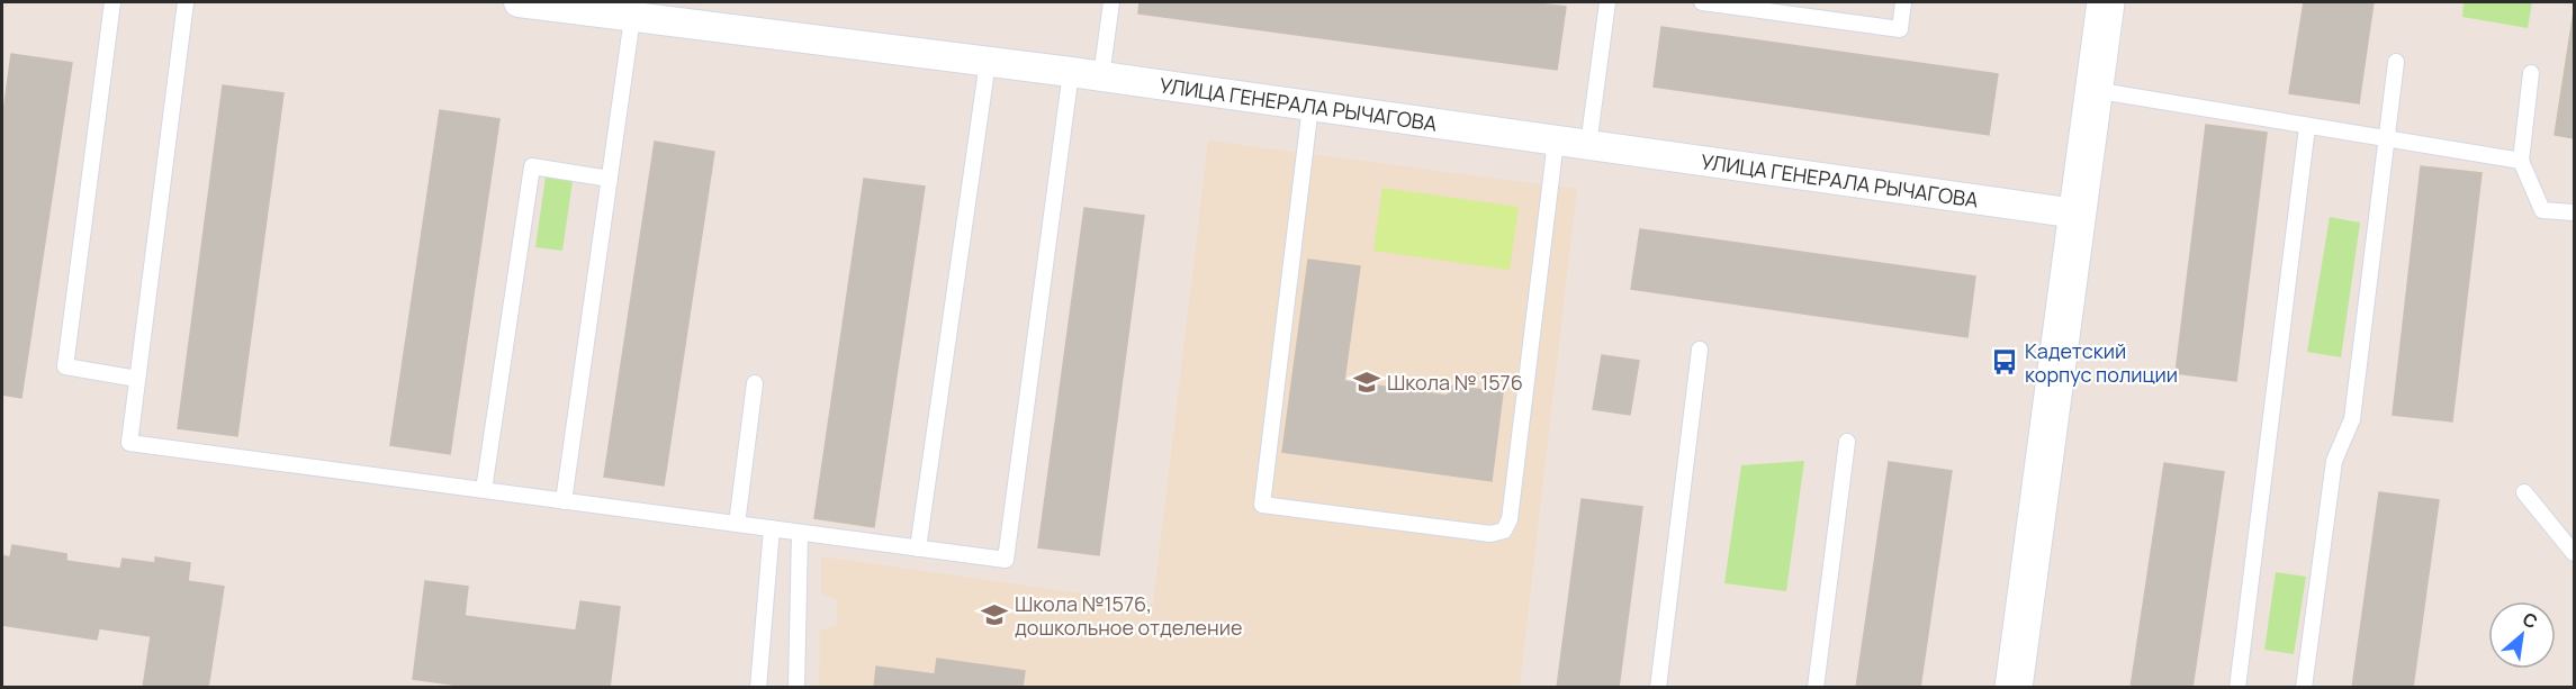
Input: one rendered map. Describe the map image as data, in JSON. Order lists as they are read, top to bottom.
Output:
{
  "streets": {
    "street": ["УЛИЦА ГЕНЕРАЛА РЫЧАГОВА"]
  },
  "places": {
    "bus stop": ["Кадетский корпус полиции"],
    "school or university": ["Школа № 1576", "Школа №1576, дошкольное отделение"]
  },
  "north": "top right"
}
